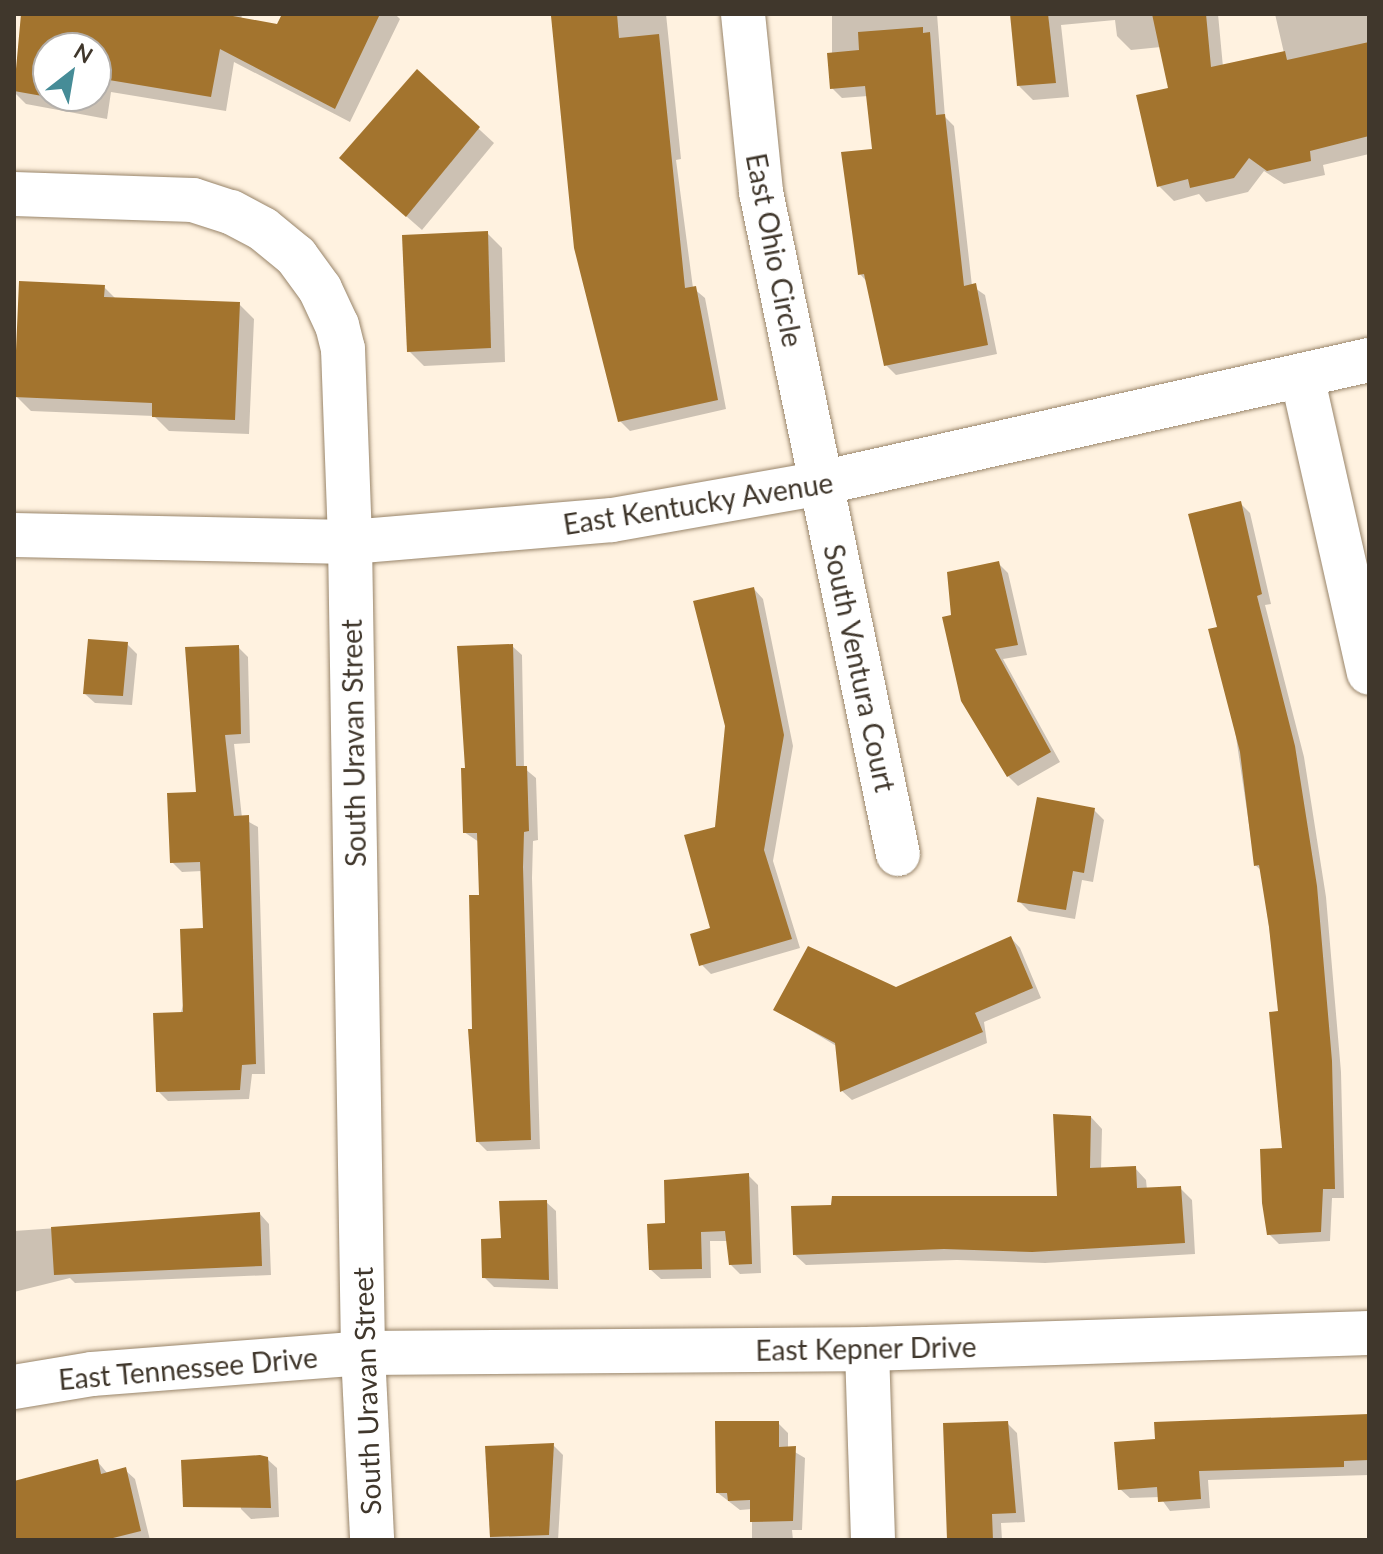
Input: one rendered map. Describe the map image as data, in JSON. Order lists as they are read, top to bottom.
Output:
{
  "streets": {
    "street": [
      "East Ohio Circle",
      "East Kentucky Avenue",
      "South Ventura Court",
      "South Uravan Street",
      "East Kepner Drive",
      "East Tennessee Drive"
    ]
  },
  "crossings": [
    ["East Ohio Circle", "East Kentucky Avenue"],
    ["East Ohio Circle", "South Ventura Court"],
    ["East Kentucky Avenue", "South Ventura Court"],
    ["East Kentucky Avenue", "South Uravan Street"],
    ["South Uravan Street", "East Kepner Drive"],
    ["South Uravan Street", "East Tennessee Drive"],
    ["East Kepner Drive", "East Tennessee Drive"]
  ],
  "north": "top right"
}
